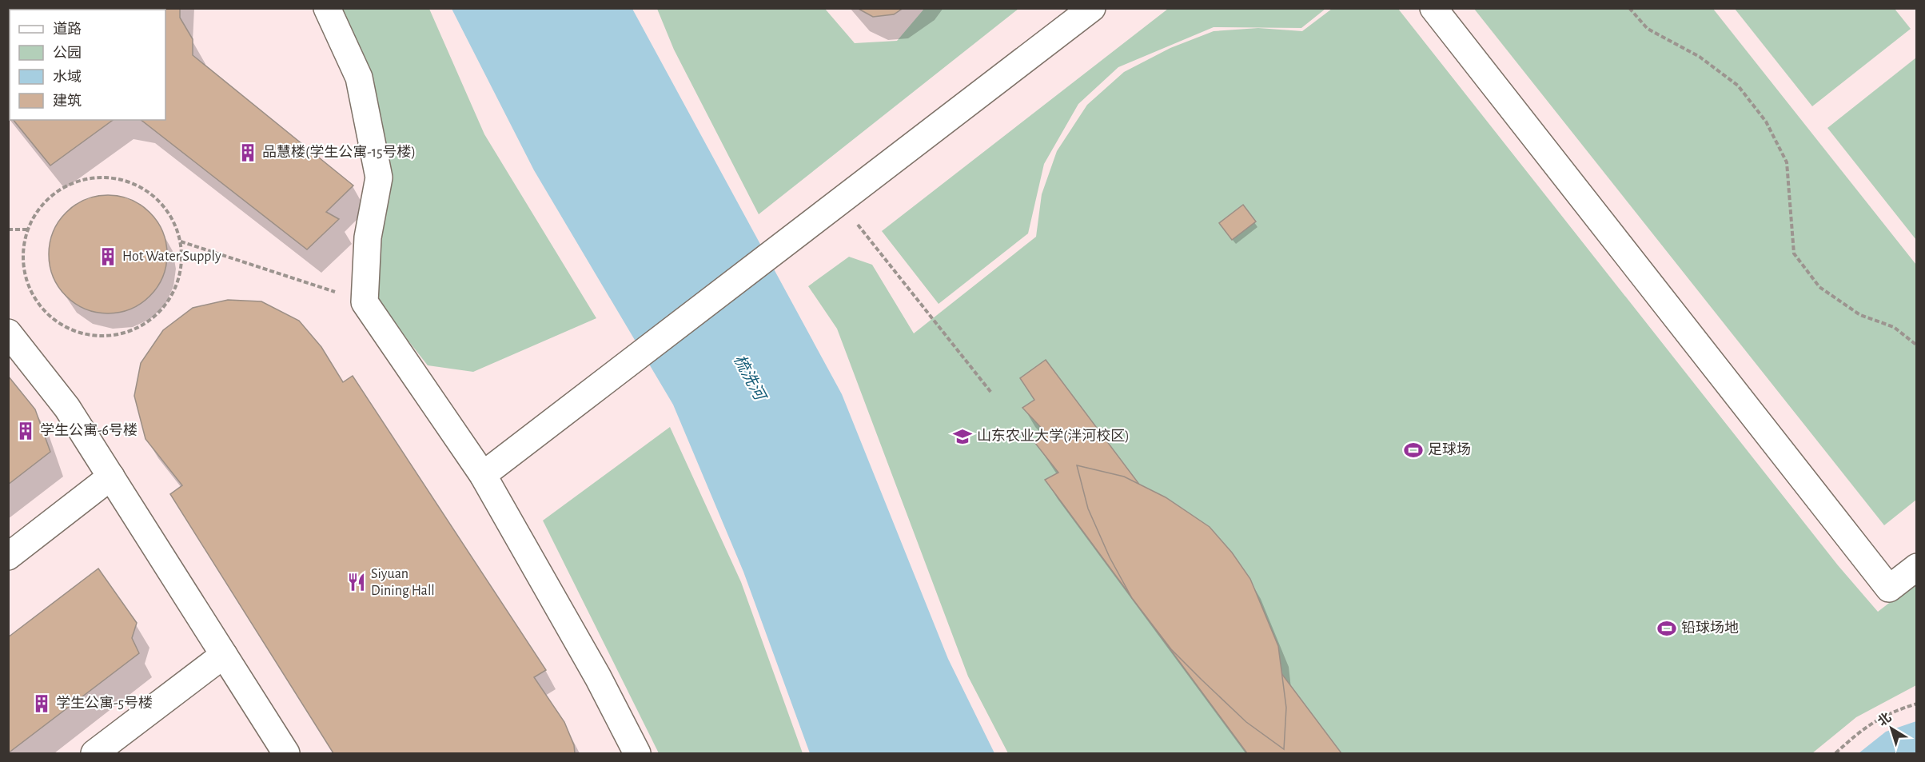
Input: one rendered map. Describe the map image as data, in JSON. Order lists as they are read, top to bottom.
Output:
{
  "water": ["梳洗河"],
  "places": {
    "building": [
      "品慧楼(学生公寓-15号楼)",
      "Hot Water Supply",
      "学生公寓-6号楼",
      "学生公寓-5号楼"
    ],
    "school or university": ["山东农业大学(泮河校区)"],
    "sports": ["足球场", "铅球场地"],
    "restaurant": ["Siyuan Dining Hall"]
  },
  "legend": [
    "道路",
    "公园",
    "水域",
    "建筑"
  ],
  "north": "top left"
}
